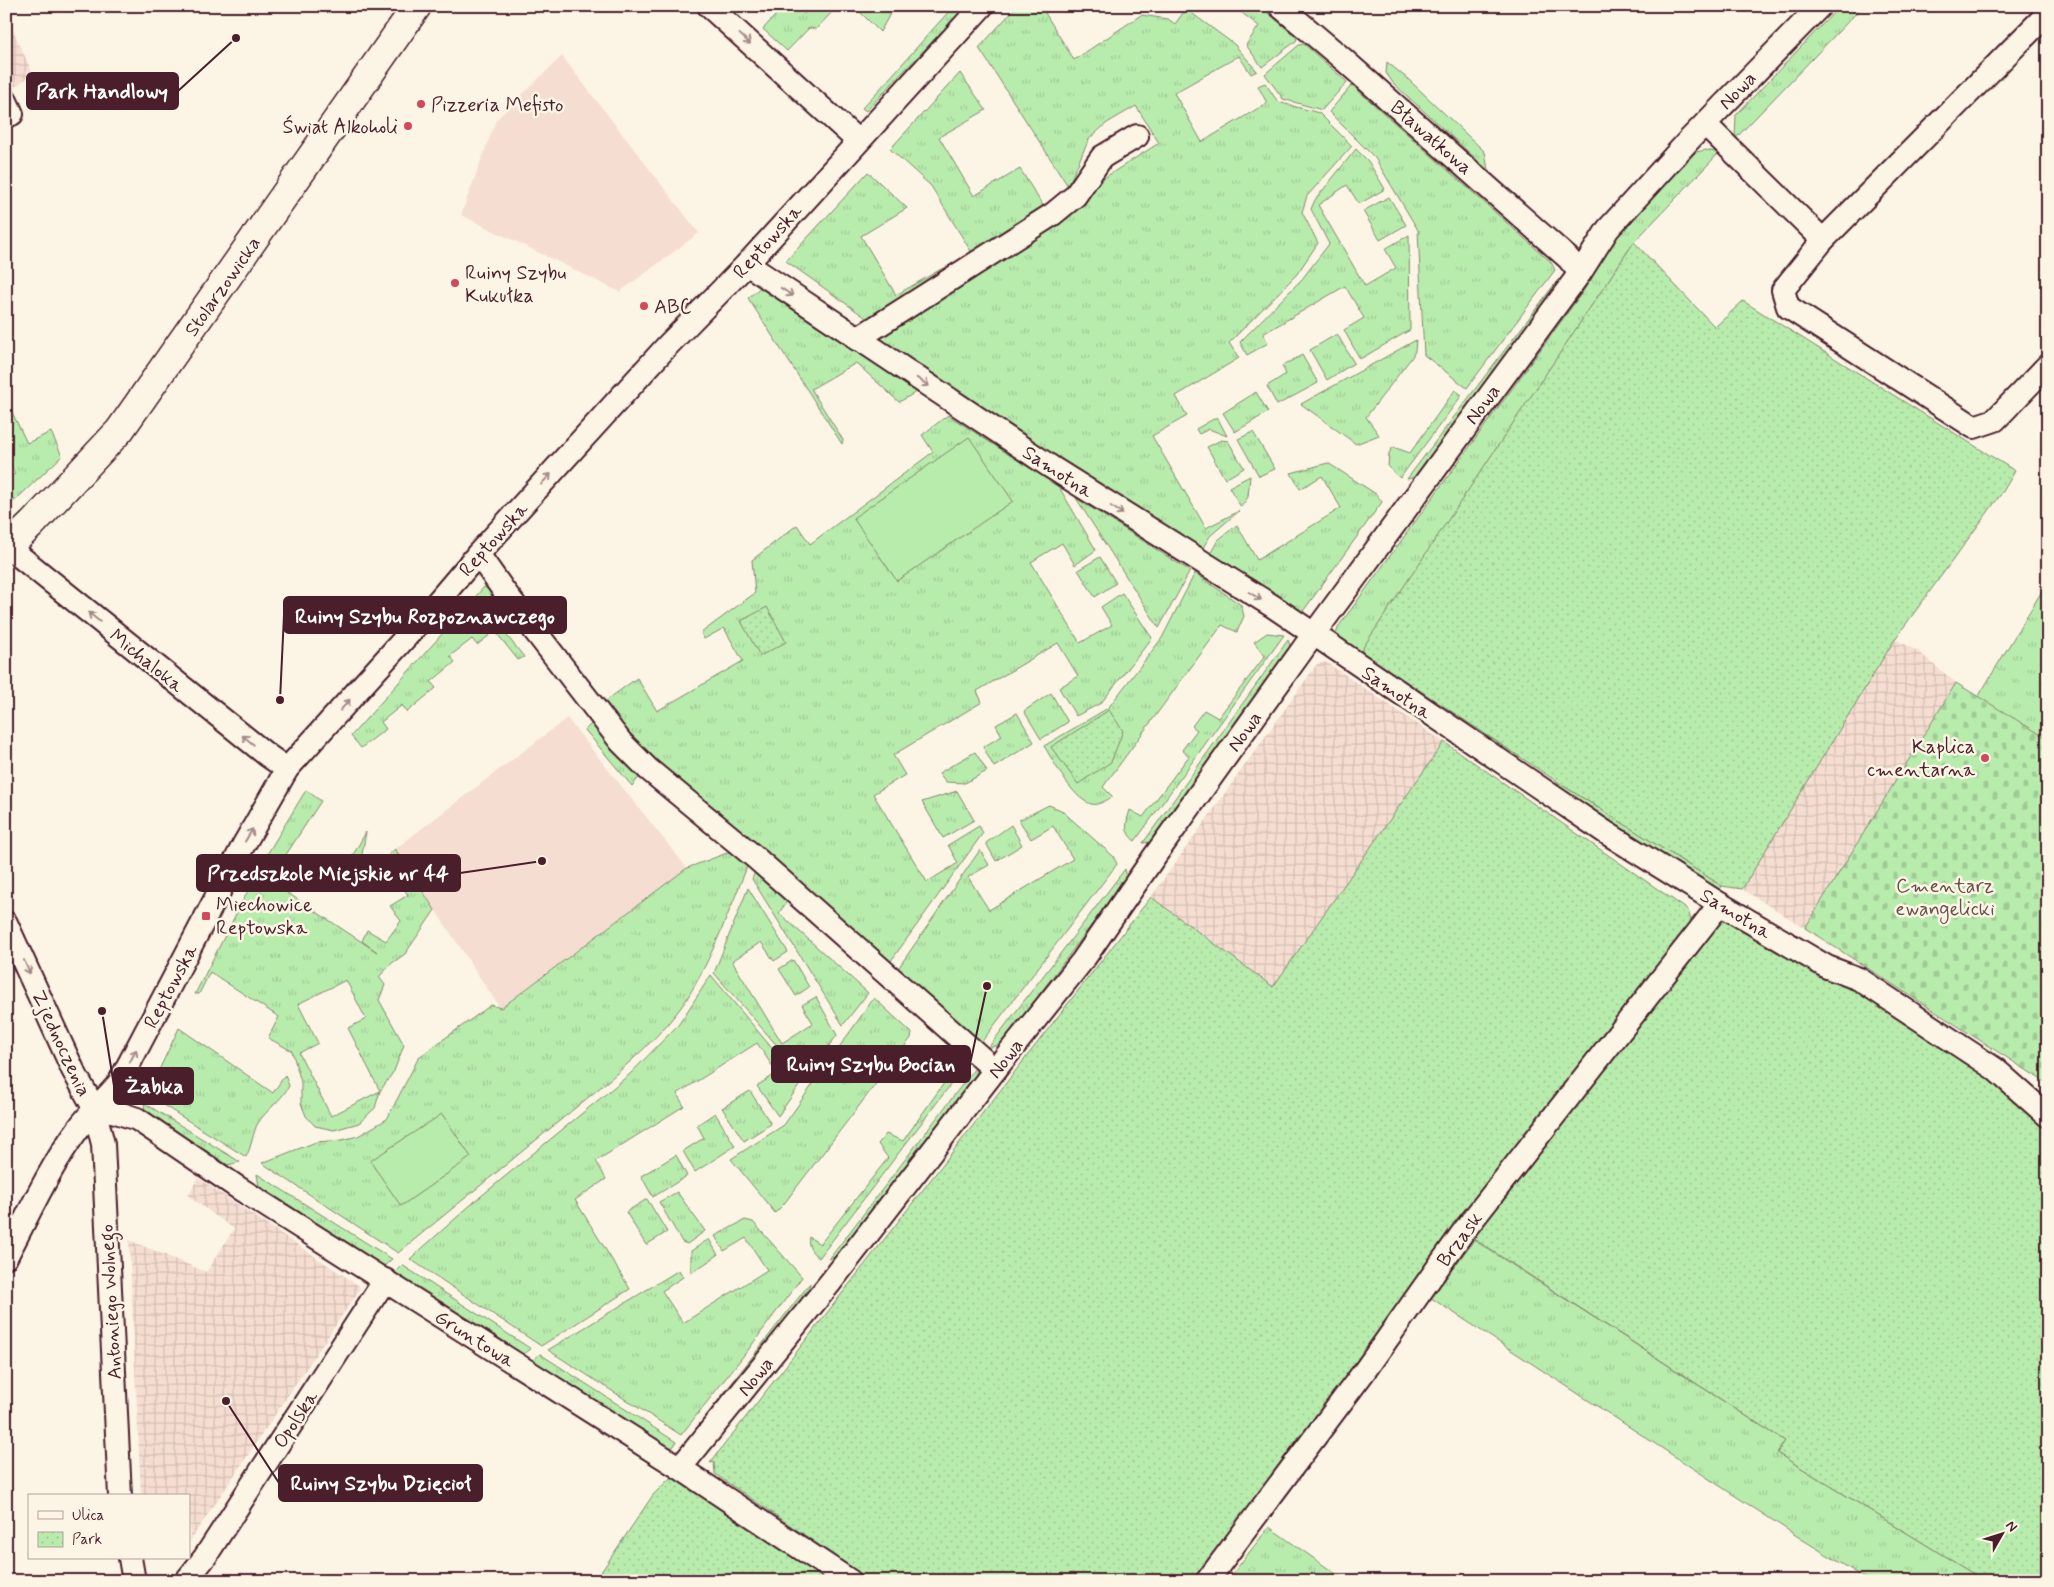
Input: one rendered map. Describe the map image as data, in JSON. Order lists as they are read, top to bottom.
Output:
{
  "streets": {
    "street": [
      "Nowa",
      "Bławatkowa",
      "Reptowska",
      "Stolarzowicka",
      "Samotna",
      "Michaloka",
      "Zjednoczenia",
      "Brzask",
      "Antoniego Wolnego",
      "Gruntowa",
      "Opolska"
    ]
  },
  "crossings": [
    ["Nowa", "Bławatkowa"],
    ["Nowa", "Samotna"],
    ["Nowa", "Gruntowa"],
    ["Reptowska", "Samotna"],
    ["Reptowska", "Michaloka"],
    ["Reptowska", "Zjednoczenia"],
    ["Reptowska", "Antoniego Wolnego"],
    ["Reptowska", "Gruntowa"],
    ["Stolarzowicka", "Michaloka"],
    ["Samotna", "Brzask"],
    ["Zjednoczenia", "Antoniego Wolnego"],
    ["Zjednoczenia", "Gruntowa"],
    ["Antoniego Wolnego", "Gruntowa"],
    ["Gruntowa", "Opolska"]
  ],
  "one_way": [
    "Reptowska",
    "Samotna",
    "Michaloka",
    "Zjednoczenia"
  ],
  "parks": ["Cmentarz ewangelicki"],
  "places": {
    "other": [
      "Park Handlowy",
      "Pizzeria Mefisto",
      "Świat Alkoholi",
      "Ruiny Szybu Kukułka",
      "ABC",
      "Ruiny Szybu Rozpoznawczego",
      "Kaplica cmentarna",
      "Przedszkole Miejskie nr 44",
      "Ruiny Szybu Bocian",
      "Żabka",
      "Ruiny Szybu Dzięcioł"
    ],
    "transit": ["Miechowice Reptowska"]
  },
  "legend": ["Ulica", "Park"],
  "north": "top right"
}
